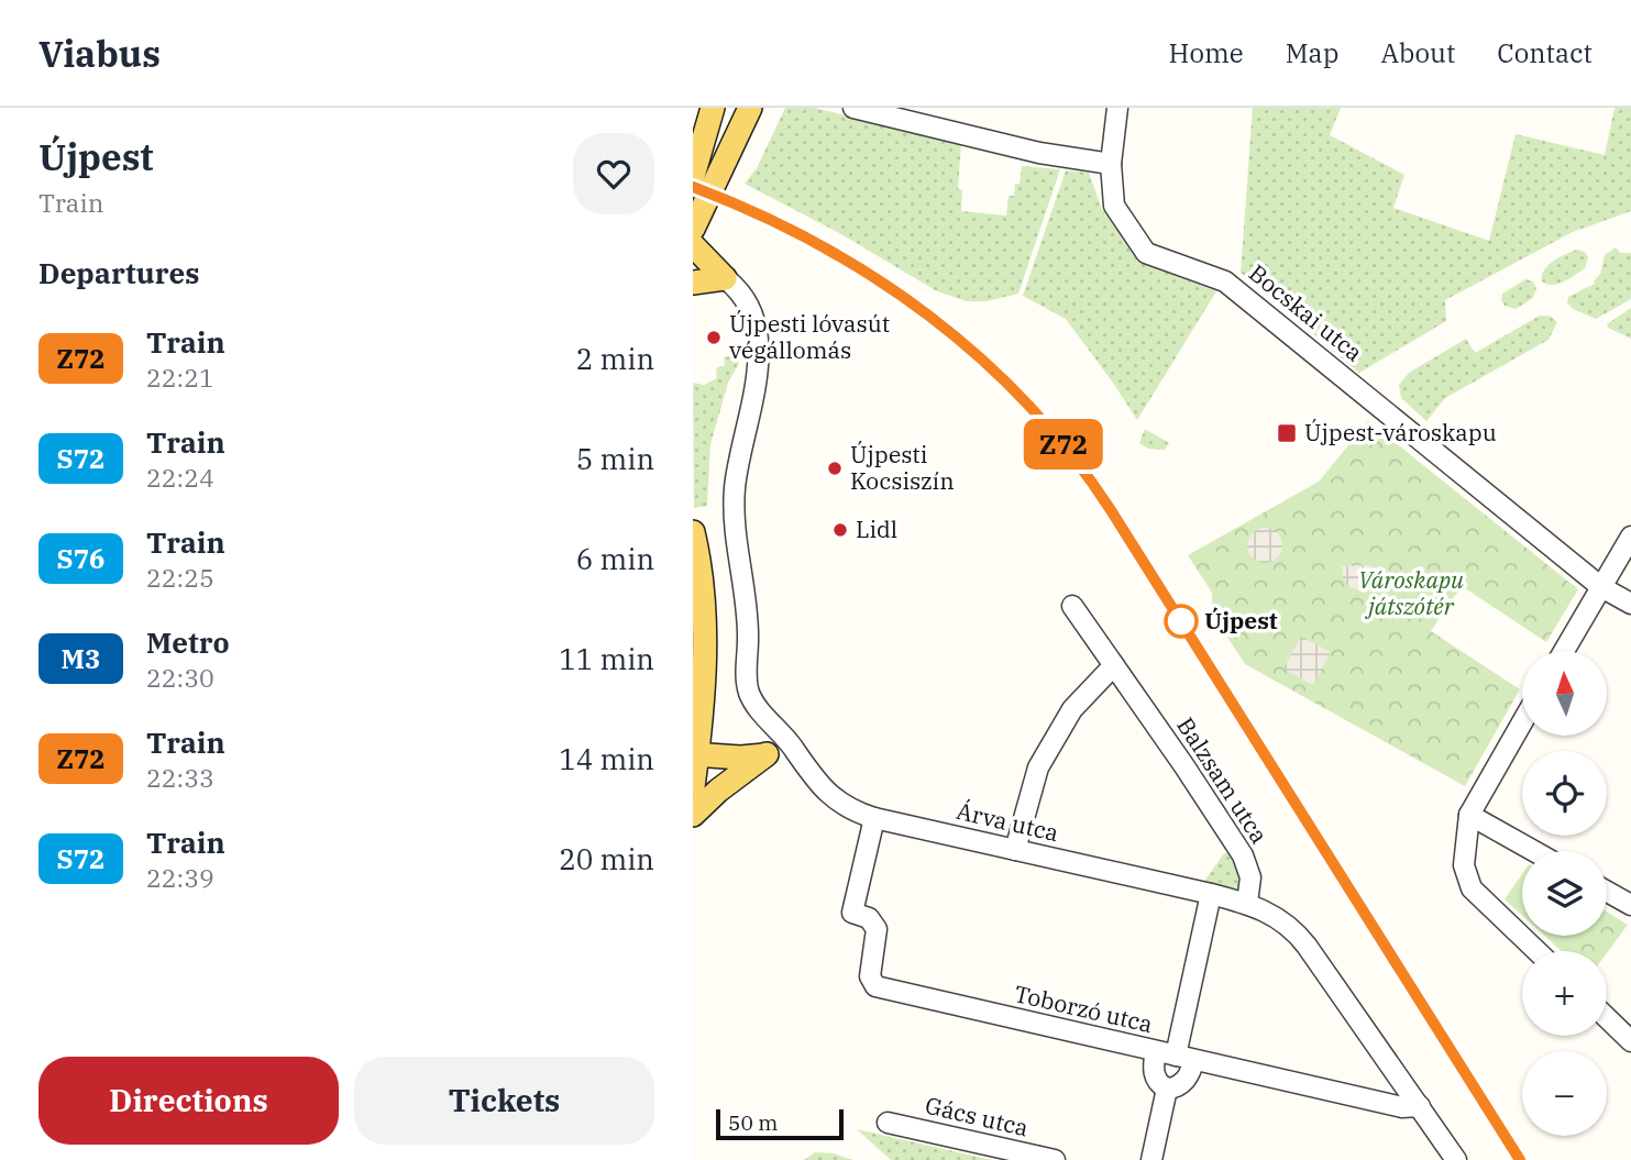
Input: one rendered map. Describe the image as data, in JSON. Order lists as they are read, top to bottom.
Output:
{
  "streets": {
    "street": [
      "Bocskai utca",
      "Balzsam utca",
      "Árva utca",
      "Toborzó utca",
      "Gács utca"
    ]
  },
  "crossings": [
    ["Balzsam utca", "Árva utca"],
    ["Árva utca", "Toborzó utca"]
  ],
  "parks": ["Városkapu játszótér"],
  "places": {
    "other": [
      "Újpesti lóvasút végállomás",
      "Újpesti Kocsiszín",
      "Lidl",
      "Újpest"
    ],
    "transit": ["Újpest-városkapu"]
  },
  "scale_bar": "50 m",
  "north": "top",
  "page": {
    "header": "Viabus",
    "nav": [
      "Home",
      "Map",
      "About",
      "Contact"
    ],
    "heading": [
      ["Újpest", "Train"],
      "Departures"
    ],
    "on_map": "Z72",
    "list": [
      {
        "mark": "Z72",
        "name": "Train",
        "note": "22:21",
        "value": "2 min"
      },
      {
        "mark": "S72",
        "name": "Train",
        "note": "22:24",
        "value": "5 min"
      },
      {
        "mark": "S76",
        "name": "Train",
        "note": "22:25",
        "value": "6 min"
      },
      {
        "mark": "M3",
        "name": "Metro",
        "note": "22:30",
        "value": "11 min"
      },
      {
        "mark": "Z72",
        "name": "Train",
        "note": "22:33",
        "value": "14 min"
      },
      {
        "mark": "S72",
        "name": "Train",
        "note": "22:39",
        "value": "20 min"
      }
    ],
    "map_buttons": ["+", "−"],
    "buttons": ["Directions", "Tickets"],
    "scale": "50 m"
  }
}
